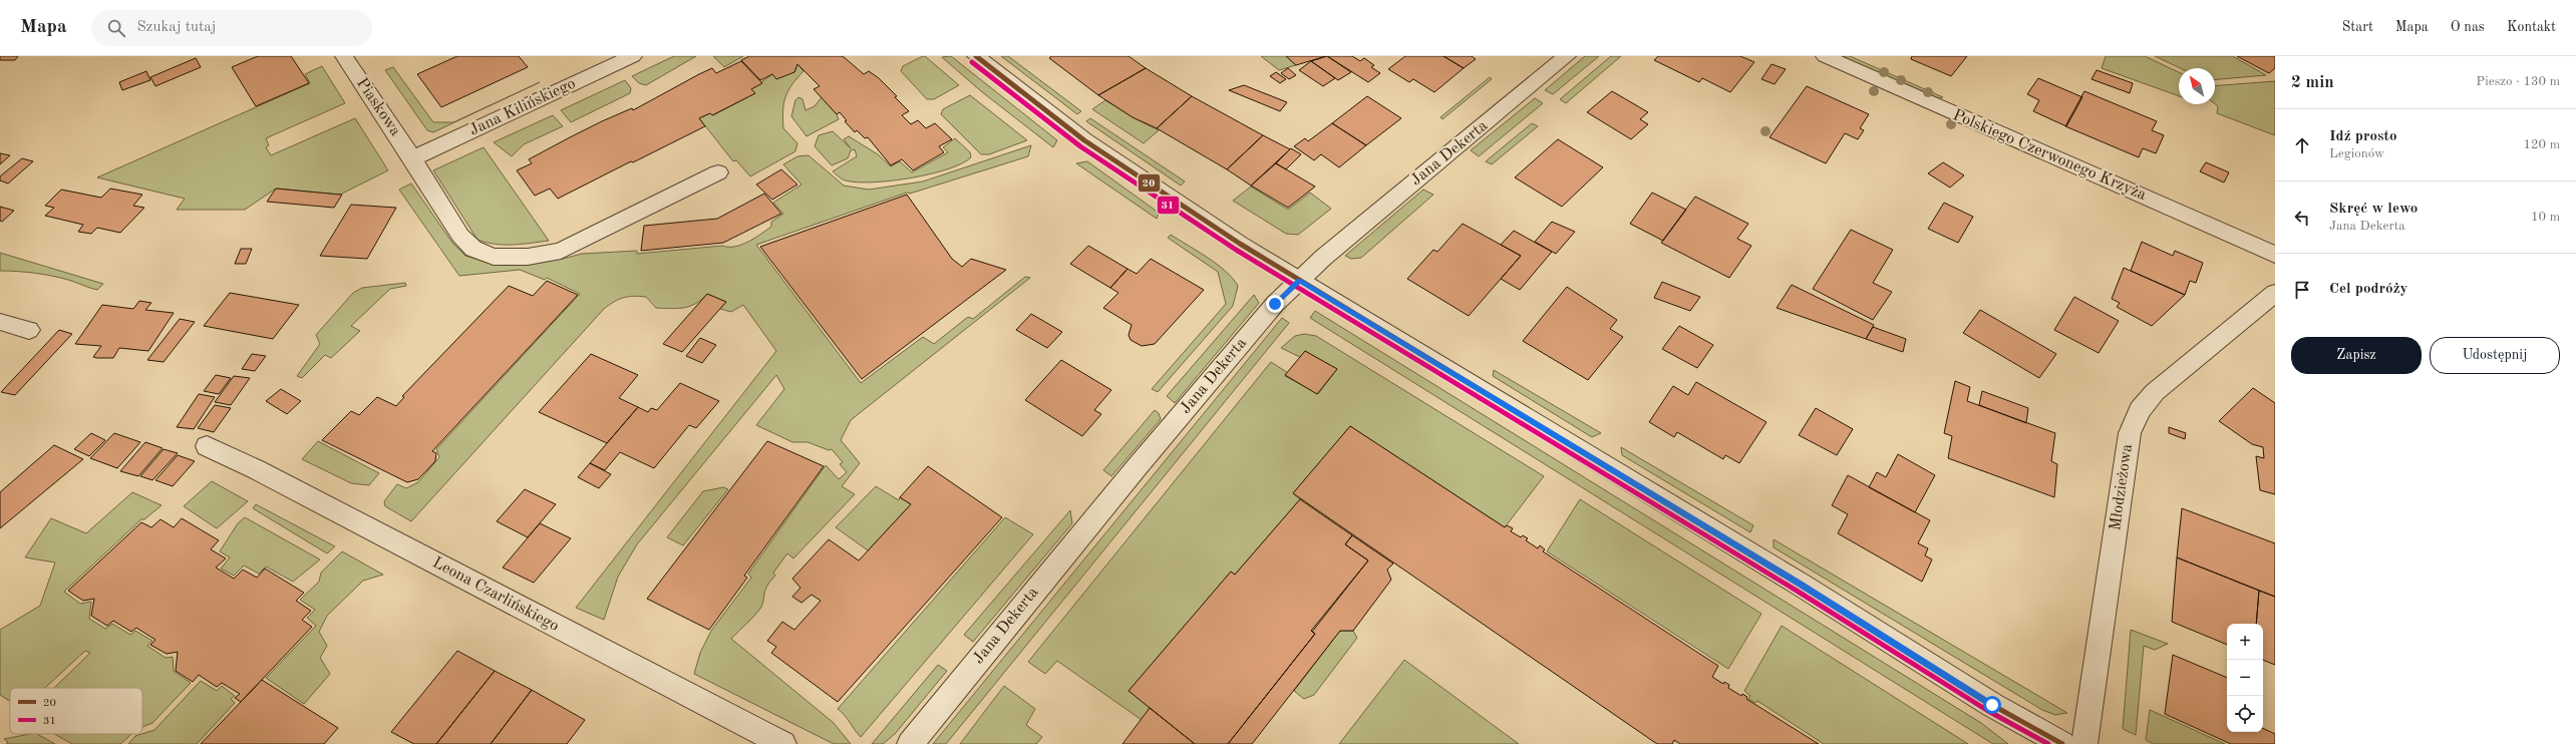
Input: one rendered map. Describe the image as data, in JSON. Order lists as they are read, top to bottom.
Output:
{
  "streets": {
    "street": [
      "Piaskowa",
      "Jana Kilińskiego",
      "Jana Dekerta",
      "Polskiego Czerwonego Krzyża",
      "Młodzieżowa",
      "Leona Czarlińskiego"
    ]
  },
  "crossings": [
    ["Piaskowa", "Jana Kilińskiego"]
  ],
  "lines": ["transit line 20", "transit line 31"],
  "legend": ["20", "31"],
  "north": "top left",
  "page": {
    "header": "Mapa",
    "search": "Szukaj tutaj",
    "nav": [
      "Start",
      "Mapa",
      "O nas",
      "Kontakt"
    ],
    "heading": ["2 min", "Pieszo · 130 m"],
    "list": [
      ["Idź prosto", "Legionów", "120 m"],
      ["Skręć w lewo", "Jana Dekerta", "10 m"],
      "Cel podróży"
    ],
    "buttons": ["Zapisz", "Udostępnij"],
    "map_buttons": ["+", "−"]
  }
}
